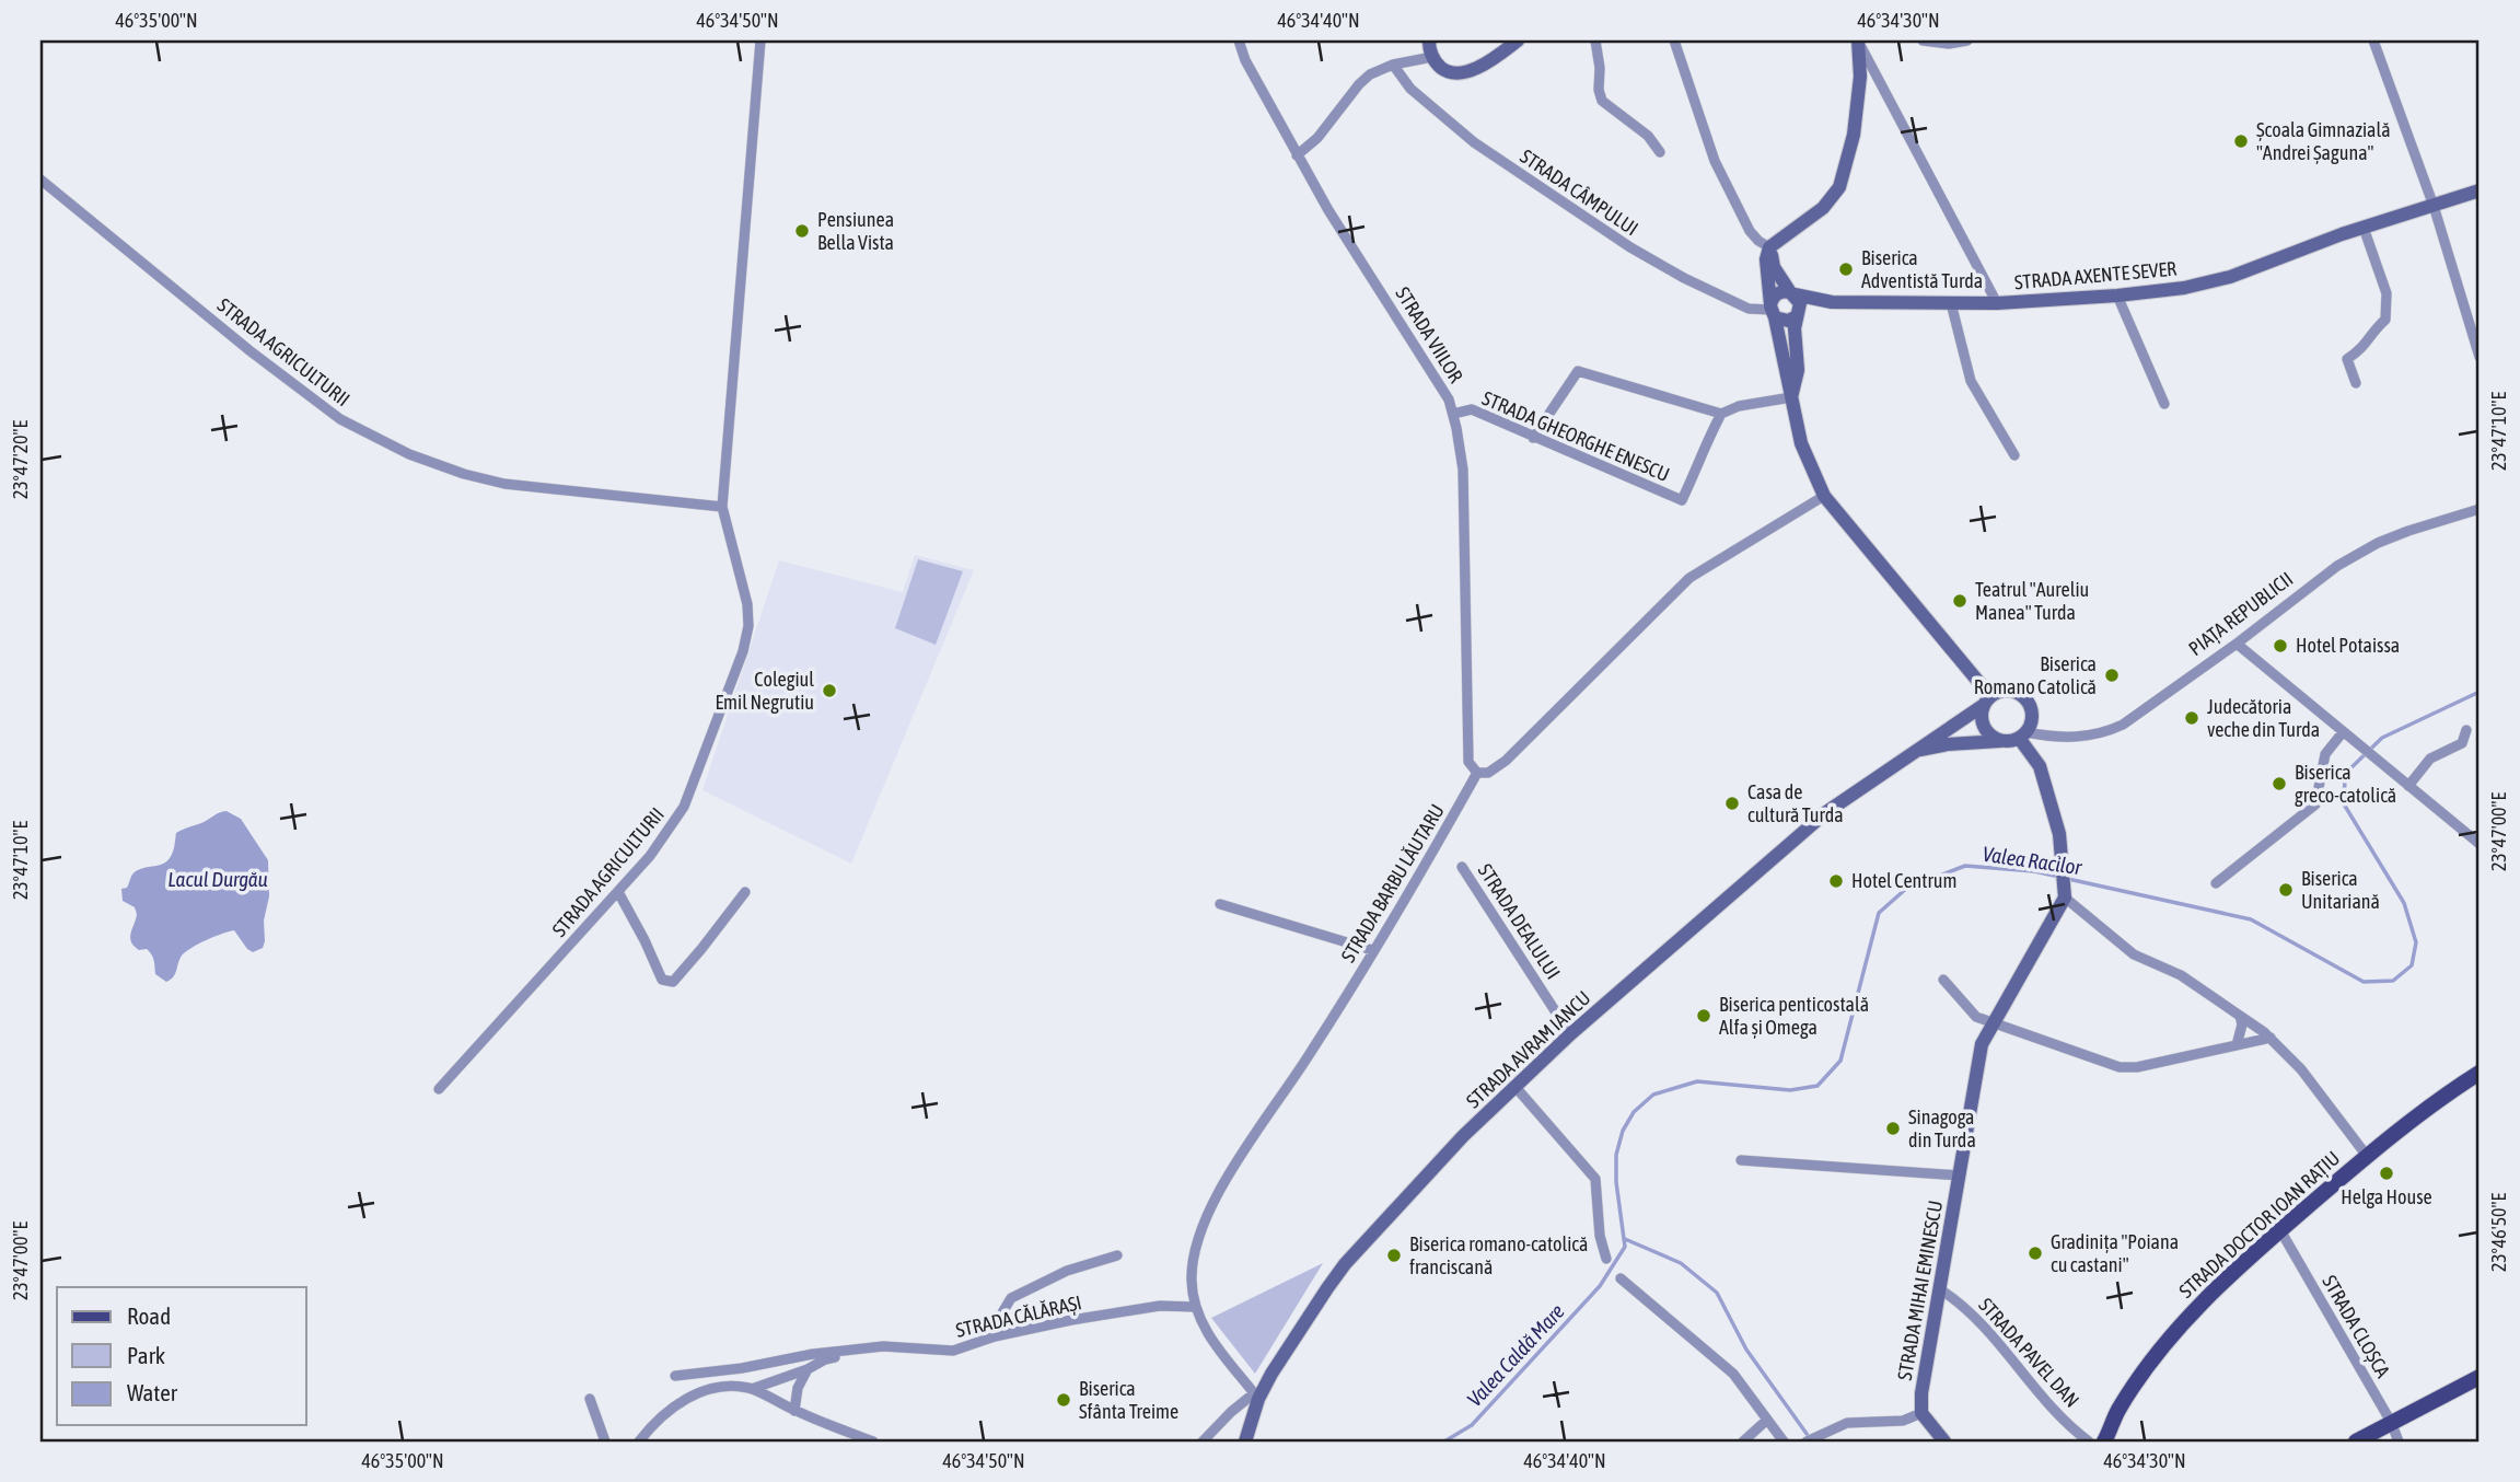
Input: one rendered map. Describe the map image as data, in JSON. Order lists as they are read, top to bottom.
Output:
{
  "streets": {
    "main road": [
      "STRADA AXENTE SEVER",
      "PIAȚA REPUBLICII",
      "STRADA AVRAM IANCU",
      "STRADA DOCTOR IOAN RAȚIU",
      "STRADA MIHAI EMINESCU"
    ],
    "street": [
      "STRADA CÂMPULUI",
      "STRADA VIILOR",
      "STRADA AGRICULTURII",
      "STRADA GHEORGHE ENESCU",
      "STRADA BARBU LĂUTARU",
      "STRADA DEALULUI",
      "STRADA CĂLĂRAȘI",
      "STRADA CLOȘCA",
      "STRADA PAVEL DAN"
    ]
  },
  "crossings": [
    ["STRADA CÂMPULUI", "STRADA AXENTE SEVER"],
    ["STRADA VIILOR", "STRADA GHEORGHE ENESCU"],
    ["STRADA VIILOR", "STRADA BARBU LĂUTARU"],
    ["PIAȚA REPUBLICII", "STRADA AVRAM IANCU"],
    ["STRADA BARBU LĂUTARU", "STRADA AVRAM IANCU"],
    ["STRADA BARBU LĂUTARU", "STRADA CĂLĂRAȘI"],
    ["STRADA DEALULUI", "STRADA AVRAM IANCU"],
    ["STRADA DOCTOR IOAN RAȚIU", "STRADA CLOȘCA"],
    ["STRADA MIHAI EMINESCU", "STRADA PAVEL DAN"]
  ],
  "water": ["Valea Racilor", "Lacul Durgău", "Valea Caldă Mare"],
  "places": [
    "Școala Gimnazială \"Andrei Șaguna\"",
    "Pensiunea Bella Vista",
    "Biserica Adventistă Turda",
    "Teatrul \"Aureliu Manea\" Turda",
    "Hotel Potaissa",
    "Biserica Romano Catolică",
    "Colegiul Emil Negrutiu",
    "Judecătoria veche din Turda",
    "Biserica greco-catolică",
    "Casa de cultură Turda",
    "Hotel Centrum",
    "Biserica Unitariană",
    "Biserica penticostală Alfa și Omega",
    "Sinagoga din Turda",
    "Helga House",
    "Gradinița \"Poiana cu castani\"",
    "Biserica romano-catolică franciscană",
    "Biserica Sfânta Treime"
  ],
  "legend": ["Road", "Park", "Water"],
  "coordinates": [
    "46°35'00\"N",
    "46°34'50\"N",
    "46°34'40\"N",
    "46°34'30\"N",
    "23°47'10\"E",
    "23°47'20\"E",
    "23°47'00\"E",
    "23°46'50\"E"
  ]
}
